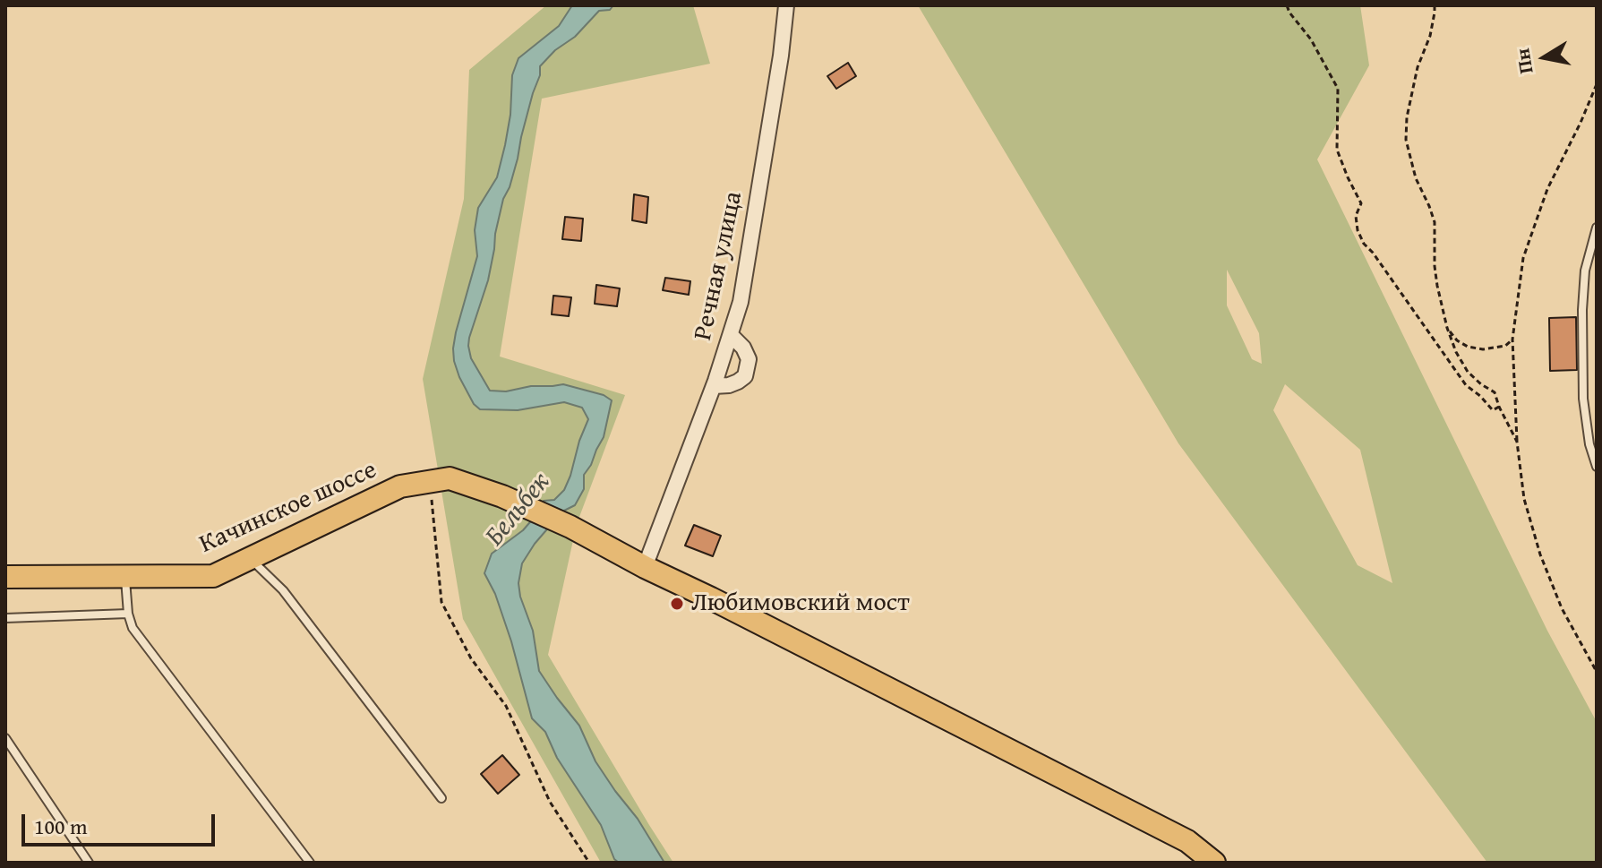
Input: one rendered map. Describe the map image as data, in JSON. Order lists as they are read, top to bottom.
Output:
{
  "streets": {
    "main road": ["Качинское шоссе"],
    "street": ["Речная улица"]
  },
  "crossings": [
    ["Речная улица", "Качинское шоссе"]
  ],
  "water": ["Бельбек"],
  "places": ["Любимовский мост"],
  "scale_bar": "100 m",
  "north": "left"
}
